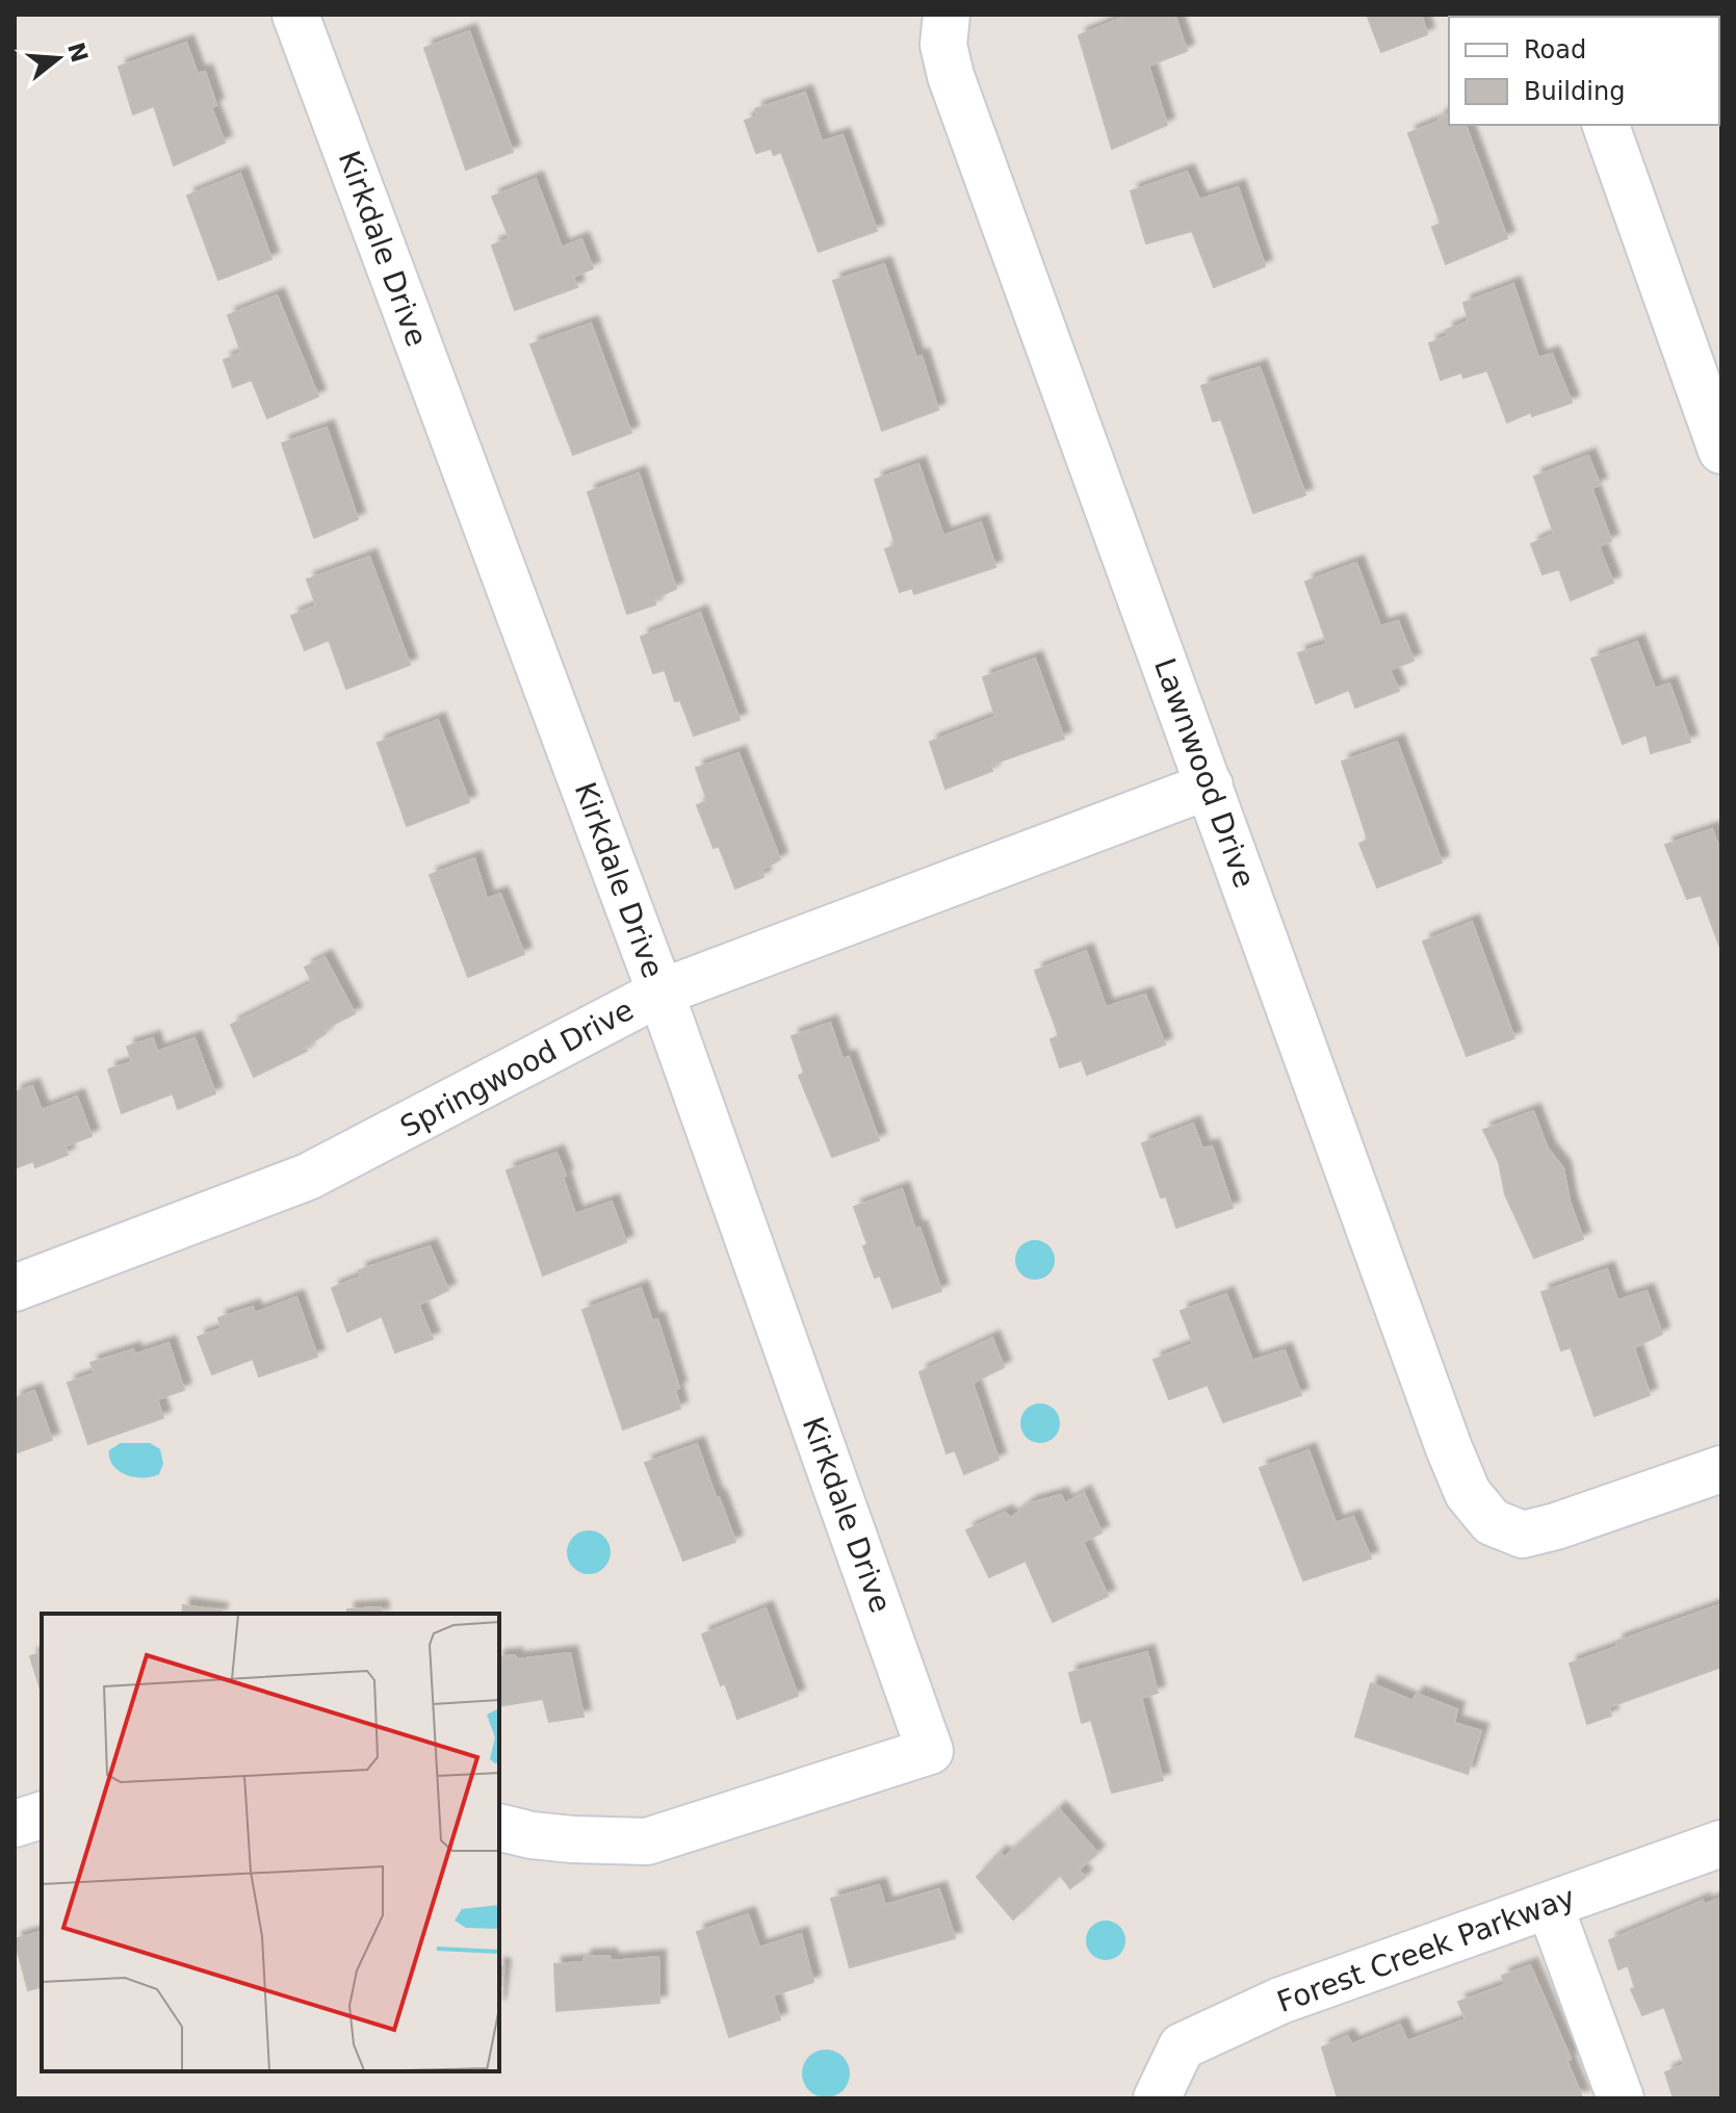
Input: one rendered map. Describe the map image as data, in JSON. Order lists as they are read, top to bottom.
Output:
{
  "streets": {
    "street": [
      "Kirkdale Drive",
      "Lawnwood Drive",
      "Springwood Drive",
      "Forest Creek Parkway"
    ]
  },
  "crossings": [
    ["Kirkdale Drive", "Springwood Drive"],
    ["Lawnwood Drive", "Springwood Drive"]
  ],
  "legend": ["Road", "Building"],
  "north": "right"
}
